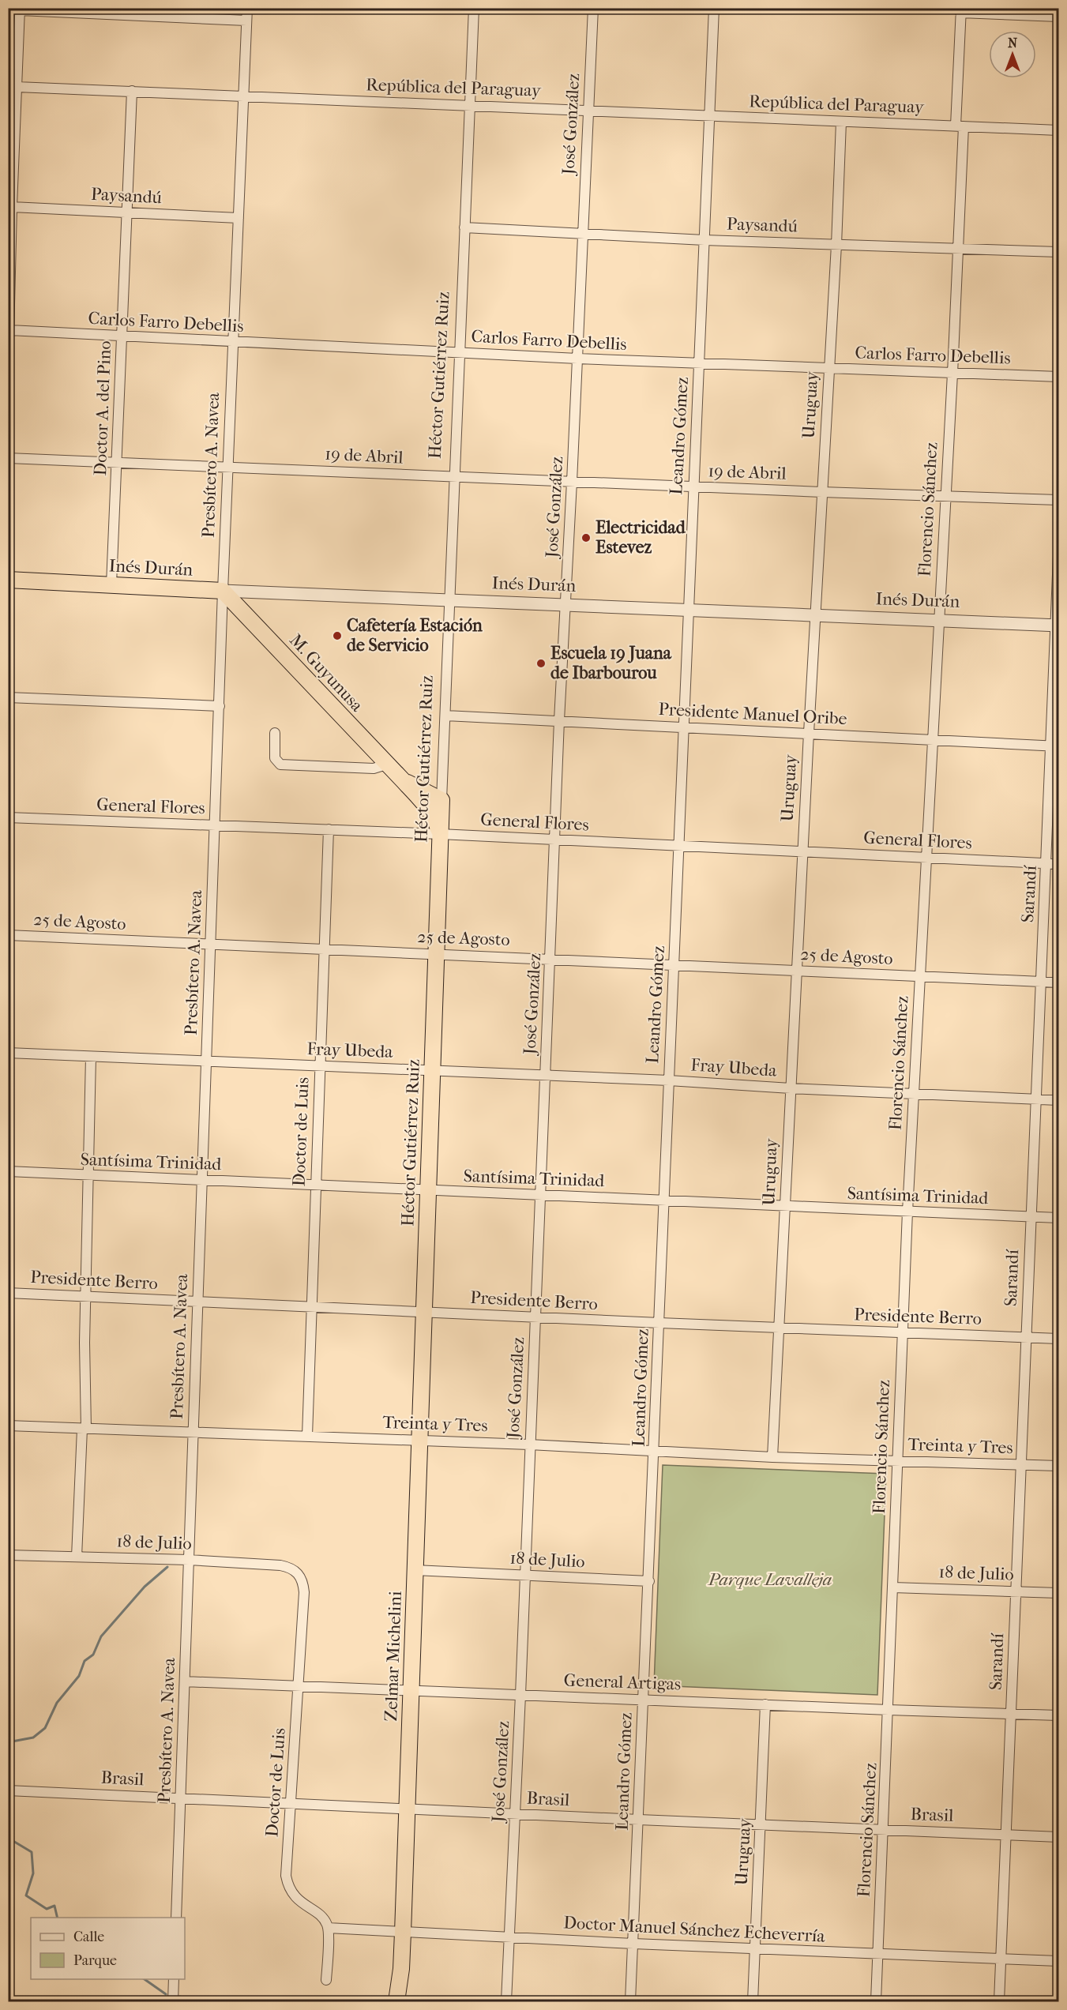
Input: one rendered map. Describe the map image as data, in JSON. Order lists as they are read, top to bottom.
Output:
{
  "streets": {
    "highway": [
      "Héctor Gutiérrez Ruiz",
      "Inés Durán",
      "M. Guyunusa",
      "Zelmar Michelini"
    ],
    "street": [
      "República del Paraguay",
      "José González",
      "Paysandú",
      "Carlos Farro Debellis",
      "Uruguay",
      "Doctor A. del Pino",
      "Leandro Gómez",
      "19 de Abril",
      "Presbítero A. Navea",
      "Florencio Sánchez",
      "Presidente Manuel Oribe",
      "General Flores",
      "Sarandí",
      "25 de Agosto",
      "Fray Ubeda",
      "Doctor de Luis",
      "Santísima Trinidad",
      "Presidente Berro",
      "Treinta y Tres",
      "18 de Julio",
      "General Artigas",
      "Brasil",
      "Doctor Manuel Sánchez Echeverría"
    ]
  },
  "crossings": [
    ["República del Paraguay", "José González"],
    ["República del Paraguay", "Héctor Gutiérrez Ruiz"],
    ["República del Paraguay", "Uruguay"],
    ["República del Paraguay", "Doctor A. del Pino"],
    ["República del Paraguay", "Leandro Gómez"],
    ["República del Paraguay", "Presbítero A. Navea"],
    ["República del Paraguay", "Florencio Sánchez"],
    ["José González", "Paysandú"],
    ["José González", "Carlos Farro Debellis"],
    ["José González", "19 de Abril"],
    ["José González", "Inés Durán"],
    ["José González", "Presidente Manuel Oribe"],
    ["José González", "General Flores"],
    ["José González", "25 de Agosto"],
    ["José González", "Fray Ubeda"],
    ["José González", "Santísima Trinidad"],
    ["José González", "Presidente Berro"],
    ["José González", "Treinta y Tres"],
    ["José González", "18 de Julio"],
    ["José González", "General Artigas"],
    ["José González", "Brasil"],
    ["José González", "Doctor Manuel Sánchez Echeverría"],
    ["Paysandú", "Héctor Gutiérrez Ruiz"],
    ["Paysandú", "Uruguay"],
    ["Paysandú", "Doctor A. del Pino"],
    ["Paysandú", "Leandro Gómez"],
    ["Paysandú", "Presbítero A. Navea"],
    ["Paysandú", "Florencio Sánchez"],
    ["Carlos Farro Debellis", "Héctor Gutiérrez Ruiz"],
    ["Carlos Farro Debellis", "Uruguay"],
    ["Carlos Farro Debellis", "Doctor A. del Pino"],
    ["Carlos Farro Debellis", "Leandro Gómez"],
    ["Carlos Farro Debellis", "Presbítero A. Navea"],
    ["Carlos Farro Debellis", "Florencio Sánchez"],
    ["Héctor Gutiérrez Ruiz", "19 de Abril"],
    ["Héctor Gutiérrez Ruiz", "Inés Durán"],
    ["Héctor Gutiérrez Ruiz", "M. Guyunusa"],
    ["Héctor Gutiérrez Ruiz", "Presidente Manuel Oribe"],
    ["Héctor Gutiérrez Ruiz", "General Flores"],
    ["Héctor Gutiérrez Ruiz", "25 de Agosto"],
    ["Héctor Gutiérrez Ruiz", "Fray Ubeda"],
    ["Héctor Gutiérrez Ruiz", "Santísima Trinidad"],
    ["Héctor Gutiérrez Ruiz", "Presidente Berro"],
    ["Héctor Gutiérrez Ruiz", "Zelmar Michelini"],
    ["Uruguay", "19 de Abril"],
    ["Uruguay", "Inés Durán"],
    ["Uruguay", "Presidente Manuel Oribe"],
    ["Uruguay", "General Flores"],
    ["Uruguay", "25 de Agosto"],
    ["Uruguay", "Fray Ubeda"],
    ["Uruguay", "Santísima Trinidad"],
    ["Uruguay", "Presidente Berro"],
    ["Uruguay", "Treinta y Tres"],
    ["Uruguay", "General Artigas"],
    ["Uruguay", "Brasil"],
    ["Uruguay", "Doctor Manuel Sánchez Echeverría"],
    ["Doctor A. del Pino", "19 de Abril"],
    ["Doctor A. del Pino", "Inés Durán"],
    ["Leandro Gómez", "19 de Abril"],
    ["Leandro Gómez", "Inés Durán"],
    ["Leandro Gómez", "Presidente Manuel Oribe"],
    ["Leandro Gómez", "General Flores"],
    ["Leandro Gómez", "25 de Agosto"],
    ["Leandro Gómez", "Fray Ubeda"],
    ["Leandro Gómez", "Santísima Trinidad"],
    ["Leandro Gómez", "Presidente Berro"],
    ["Leandro Gómez", "Treinta y Tres"],
    ["Leandro Gómez", "18 de Julio"],
    ["Leandro Gómez", "General Artigas"],
    ["Leandro Gómez", "Brasil"],
    ["Leandro Gómez", "Doctor Manuel Sánchez Echeverría"],
    ["19 de Abril", "Presbítero A. Navea"],
    ["19 de Abril", "Florencio Sánchez"],
    ["Presbítero A. Navea", "Inés Durán"],
    ["Presbítero A. Navea", "M. Guyunusa"],
    ["Presbítero A. Navea", "General Flores"],
    ["Presbítero A. Navea", "25 de Agosto"],
    ["Presbítero A. Navea", "Fray Ubeda"],
    ["Presbítero A. Navea", "Santísima Trinidad"],
    ["Presbítero A. Navea", "Presidente Berro"],
    ["Presbítero A. Navea", "Treinta y Tres"],
    ["Presbítero A. Navea", "18 de Julio"],
    ["Presbítero A. Navea", "General Artigas"],
    ["Presbítero A. Navea", "Brasil"],
    ["Florencio Sánchez", "Inés Durán"],
    ["Florencio Sánchez", "Presidente Manuel Oribe"],
    ["Florencio Sánchez", "General Flores"],
    ["Florencio Sánchez", "25 de Agosto"],
    ["Florencio Sánchez", "Fray Ubeda"],
    ["Florencio Sánchez", "Santísima Trinidad"],
    ["Florencio Sánchez", "Presidente Berro"],
    ["Florencio Sánchez", "Treinta y Tres"],
    ["Florencio Sánchez", "18 de Julio"],
    ["Florencio Sánchez", "General Artigas"],
    ["Florencio Sánchez", "Brasil"],
    ["Florencio Sánchez", "Doctor Manuel Sánchez Echeverría"],
    ["Inés Durán", "M. Guyunusa"],
    ["Inés Durán", "Sarandí"],
    ["M. Guyunusa", "General Flores"],
    ["Presidente Manuel Oribe", "Sarandí"],
    ["General Flores", "Sarandí"],
    ["General Flores", "Doctor de Luis"],
    ["Sarandí", "25 de Agosto"],
    ["Sarandí", "Fray Ubeda"],
    ["Sarandí", "Santísima Trinidad"],
    ["Sarandí", "Presidente Berro"],
    ["Sarandí", "Treinta y Tres"],
    ["Sarandí", "18 de Julio"],
    ["Sarandí", "General Artigas"],
    ["Sarandí", "Brasil"],
    ["Sarandí", "Doctor Manuel Sánchez Echeverría"],
    ["25 de Agosto", "Doctor de Luis"],
    ["Fray Ubeda", "Doctor de Luis"],
    ["Doctor de Luis", "Santísima Trinidad"],
    ["Doctor de Luis", "Presidente Berro"],
    ["Doctor de Luis", "Treinta y Tres"],
    ["Doctor de Luis", "18 de Julio"],
    ["Doctor de Luis", "General Artigas"],
    ["Doctor de Luis", "Brasil"],
    ["Doctor de Luis", "Doctor Manuel Sánchez Echeverría"],
    ["Presidente Berro", "Zelmar Michelini"],
    ["Treinta y Tres", "Zelmar Michelini"],
    ["18 de Julio", "Zelmar Michelini"],
    ["Zelmar Michelini", "General Artigas"],
    ["Zelmar Michelini", "Brasil"],
    ["Zelmar Michelini", "Doctor Manuel Sánchez Echeverría"]
  ],
  "parks": ["Parque Lavalleja"],
  "places": ["Electricidad Estevez", "Cafetería Estación de Servicio", "Escuela 19 Juana de Ibarbourou"],
  "legend": ["Calle", "Parque"],
  "north": "top"
}
